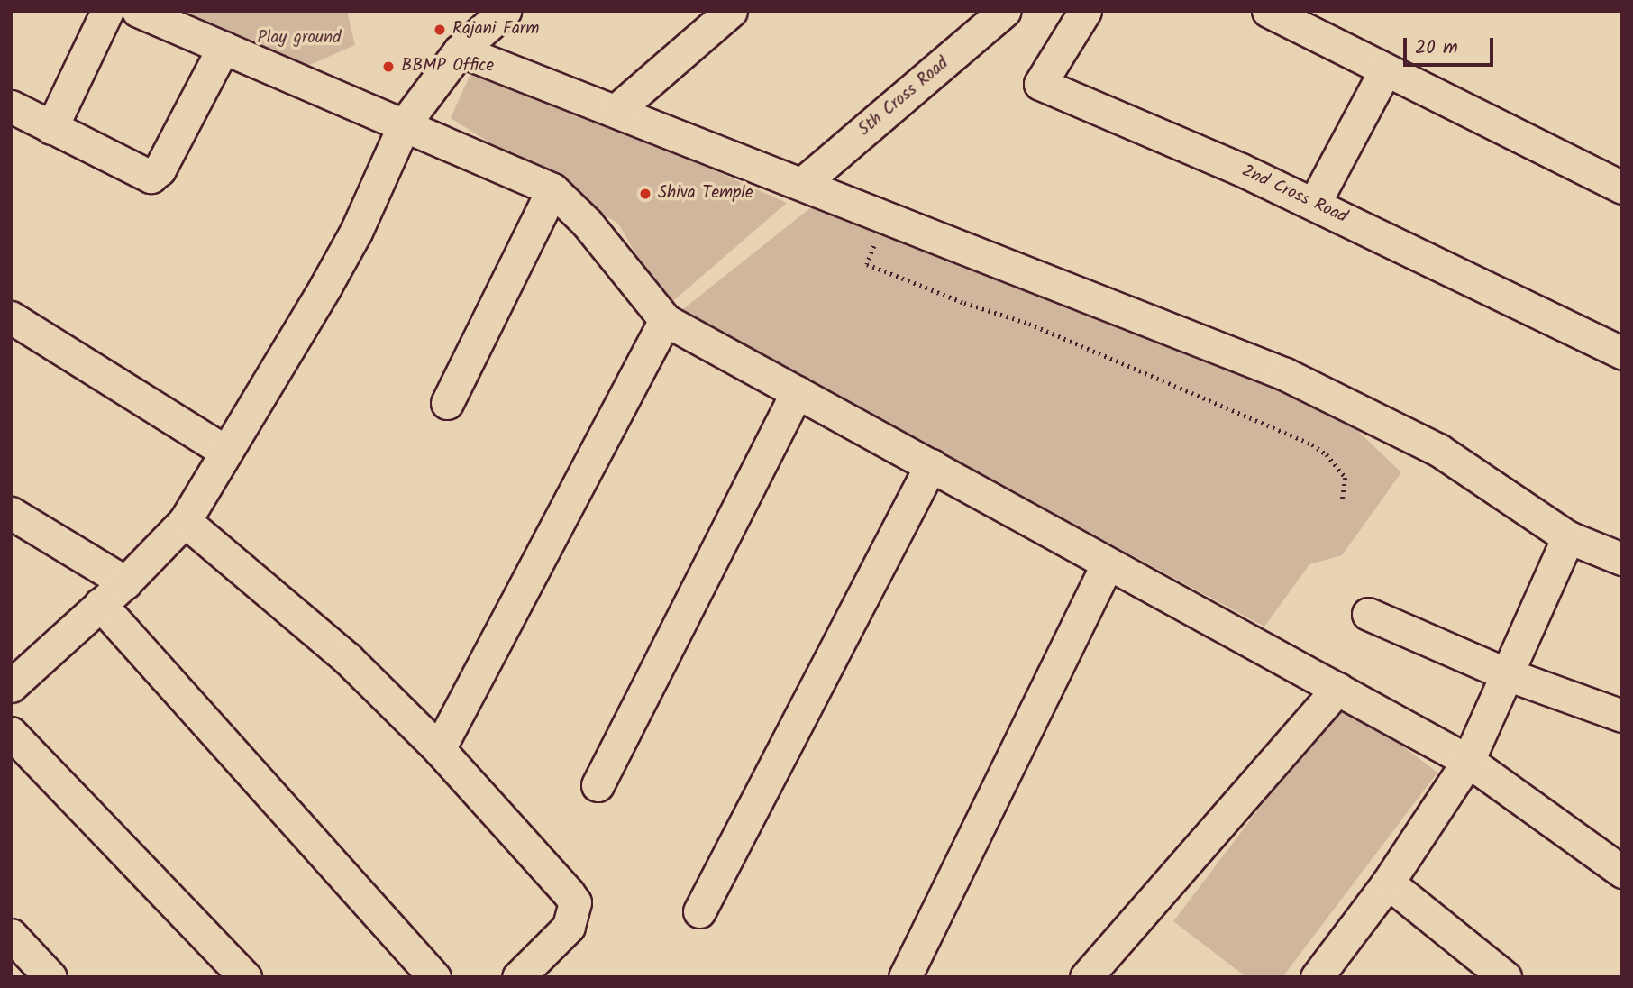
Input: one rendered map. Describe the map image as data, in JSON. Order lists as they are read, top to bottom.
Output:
{
  "streets": {
    "street": ["5th Cross Road", "2nd Cross Road"]
  },
  "parks": ["Play ground"],
  "places": ["Rajani Farm", "BBMP Office", "Shiva Temple"],
  "scale_bar": "20 m"
}
